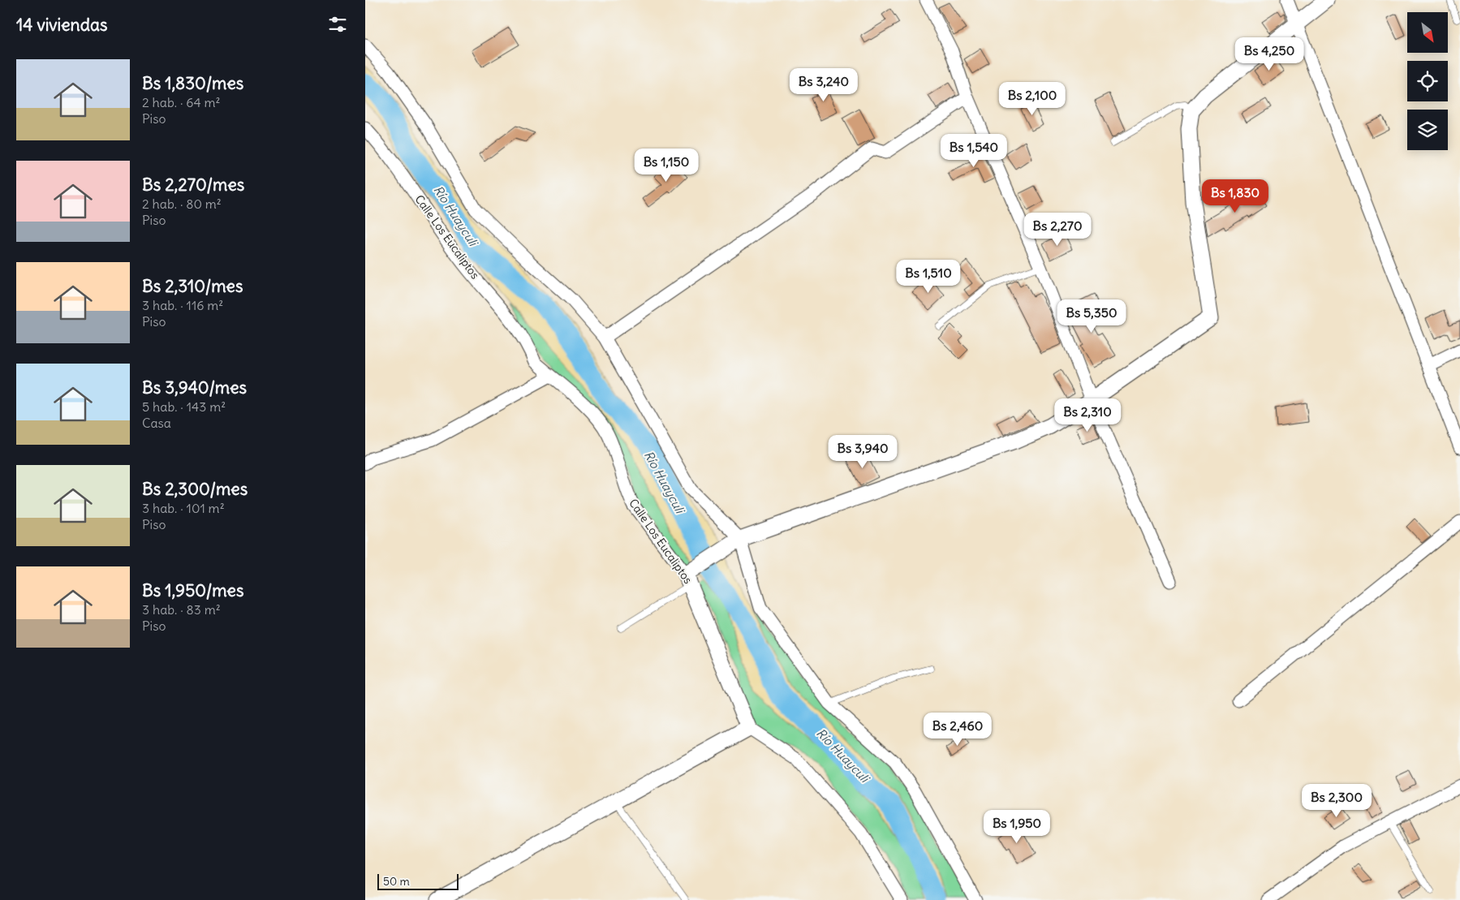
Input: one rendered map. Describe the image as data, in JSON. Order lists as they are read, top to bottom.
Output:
{
  "streets": {
    "street": ["Calle Los Eucaliptos"]
  },
  "water": ["Río Huayculi"],
  "scale_bar": "50 m",
  "north": "bottom right",
  "page": {
    "heading": "14 viviendas",
    "price": [
      "Bs 4,250",
      "Bs 3,240",
      "Bs 2,100",
      "Bs 1,540",
      "Bs 1,150",
      "Bs 1,830",
      "Bs 2,270",
      "Bs 1,510",
      "Bs 5,350",
      "Bs 2,310",
      "Bs 3,940",
      "Bs 2,460",
      "Bs 2,300",
      "Bs 1,950"
    ],
    "list": [
      {
        "name": "Bs 1,830/mes",
        "note": "2 hab. · 64 m² · Piso"
      },
      {
        "name": "Bs 2,270/mes",
        "note": "2 hab. · 80 m² · Piso"
      },
      {
        "name": "Bs 2,310/mes",
        "note": "3 hab. · 116 m² · Piso"
      },
      {
        "name": "Bs 3,940/mes",
        "note": "5 hab. · 143 m² · Casa"
      },
      {
        "name": "Bs 2,300/mes",
        "note": "3 hab. · 101 m² · Piso"
      },
      {
        "name": "Bs 1,950/mes",
        "note": "3 hab. · 83 m² · Piso"
      }
    ],
    "scale": "50 m"
  }
}
